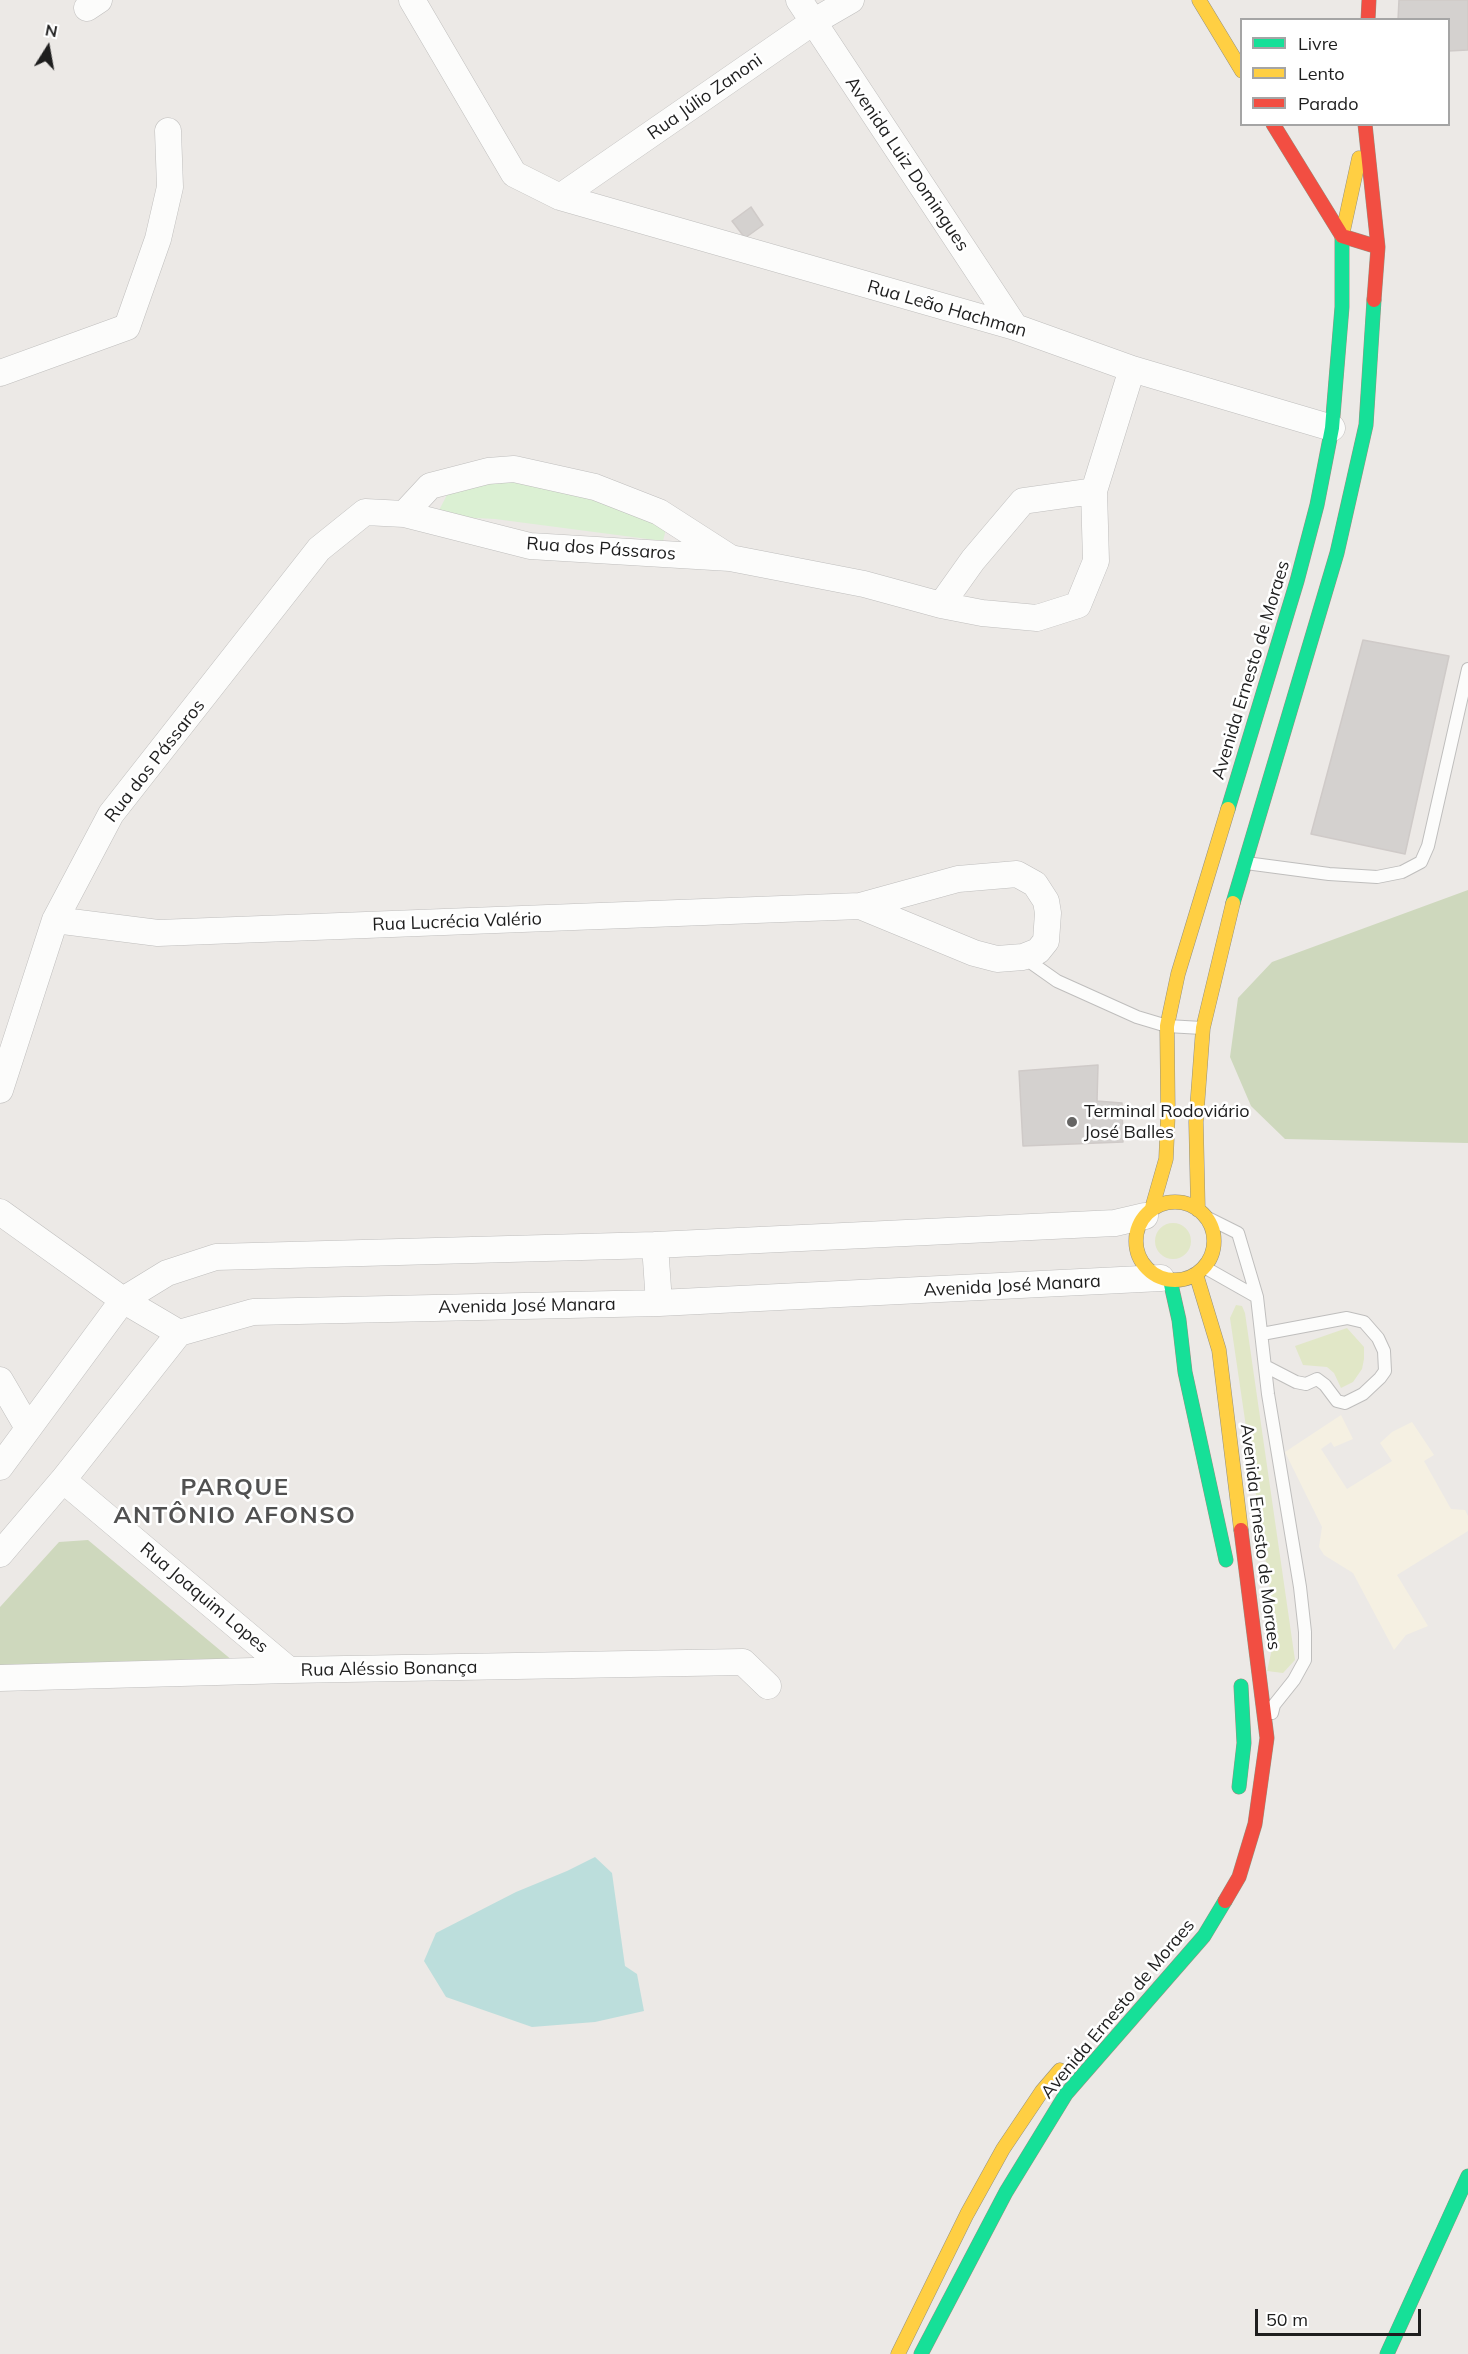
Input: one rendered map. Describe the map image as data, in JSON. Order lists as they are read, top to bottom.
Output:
{
  "streets": {
    "main road": ["Avenida Ernesto de Moraes"],
    "street": [
      "Rua Júlio Zanoni",
      "Avenida Luiz Domingues",
      "Rua Leão Hachman",
      "Rua dos Pássaros",
      "Rua Lucrécia Valério",
      "Avenida José Manara",
      "Rua Joaquim Lopes",
      "Rua Aléssio Bonança"
    ]
  },
  "crossings": [
    ["Rua Júlio Zanoni", "Avenida Luiz Domingues"],
    ["Rua Júlio Zanoni", "Rua Leão Hachman"],
    ["Avenida Luiz Domingues", "Rua Leão Hachman"],
    ["Rua Leão Hachman", "Rua dos Pássaros"],
    ["Rua Leão Hachman", "Avenida Ernesto de Moraes"],
    ["Rua dos Pássaros", "Rua Lucrécia Valério"],
    ["Avenida Ernesto de Moraes", "Avenida José Manara"],
    ["Rua Joaquim Lopes", "Rua Aléssio Bonança"]
  ],
  "districts": ["PARQUE ANTÔNIO AFONSO"],
  "places": ["Terminal Rodoviário José Balles"],
  "legend": ["Livre", "Lento", "Parado"],
  "scale_bar": "50 m",
  "north": "top"
}
